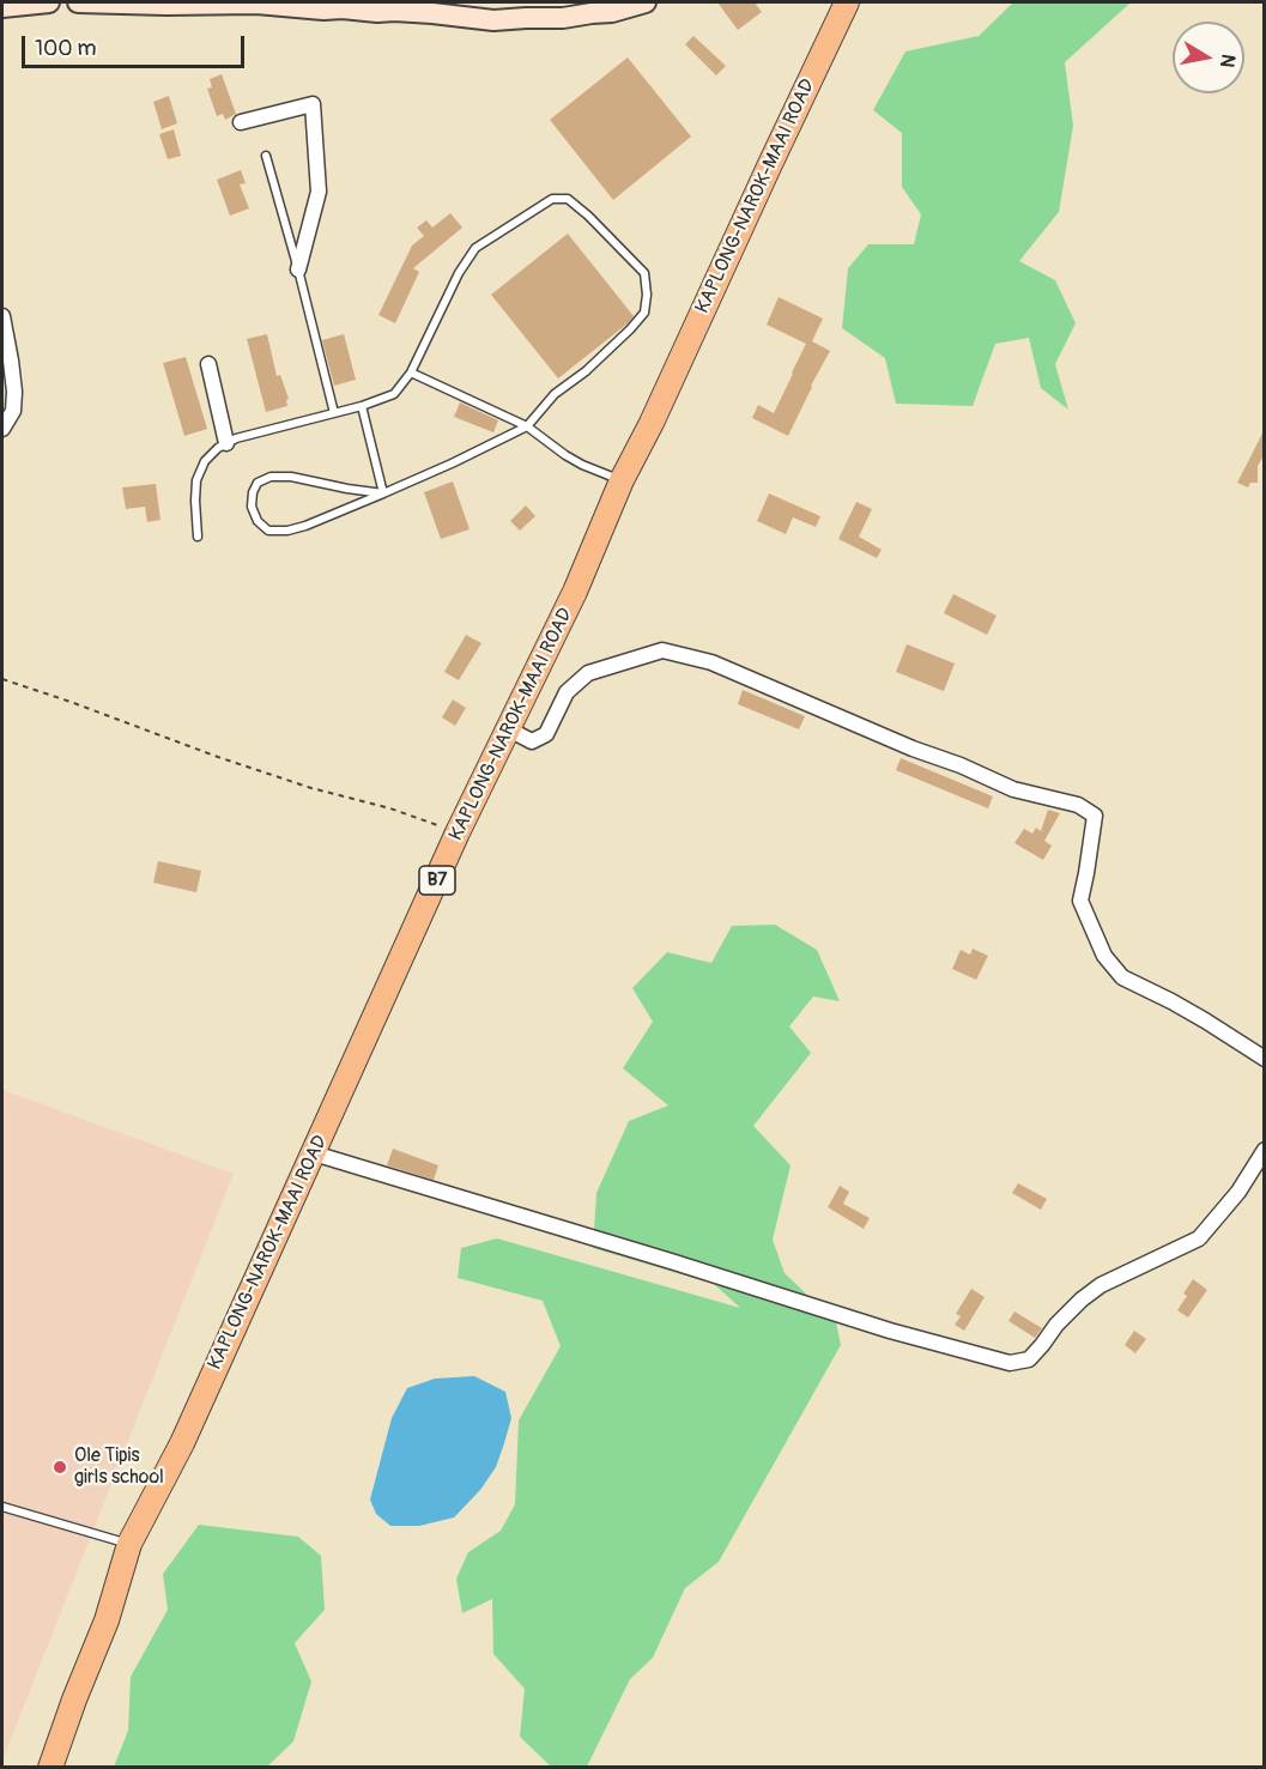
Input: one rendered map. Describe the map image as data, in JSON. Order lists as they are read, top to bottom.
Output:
{
  "streets": {
    "highway": ["KAPLONG-NAROK-MAAI ROAD", "B7"]
  },
  "places": ["Ole Tipis girls school"],
  "scale_bar": "100 m",
  "north": "right"
}
